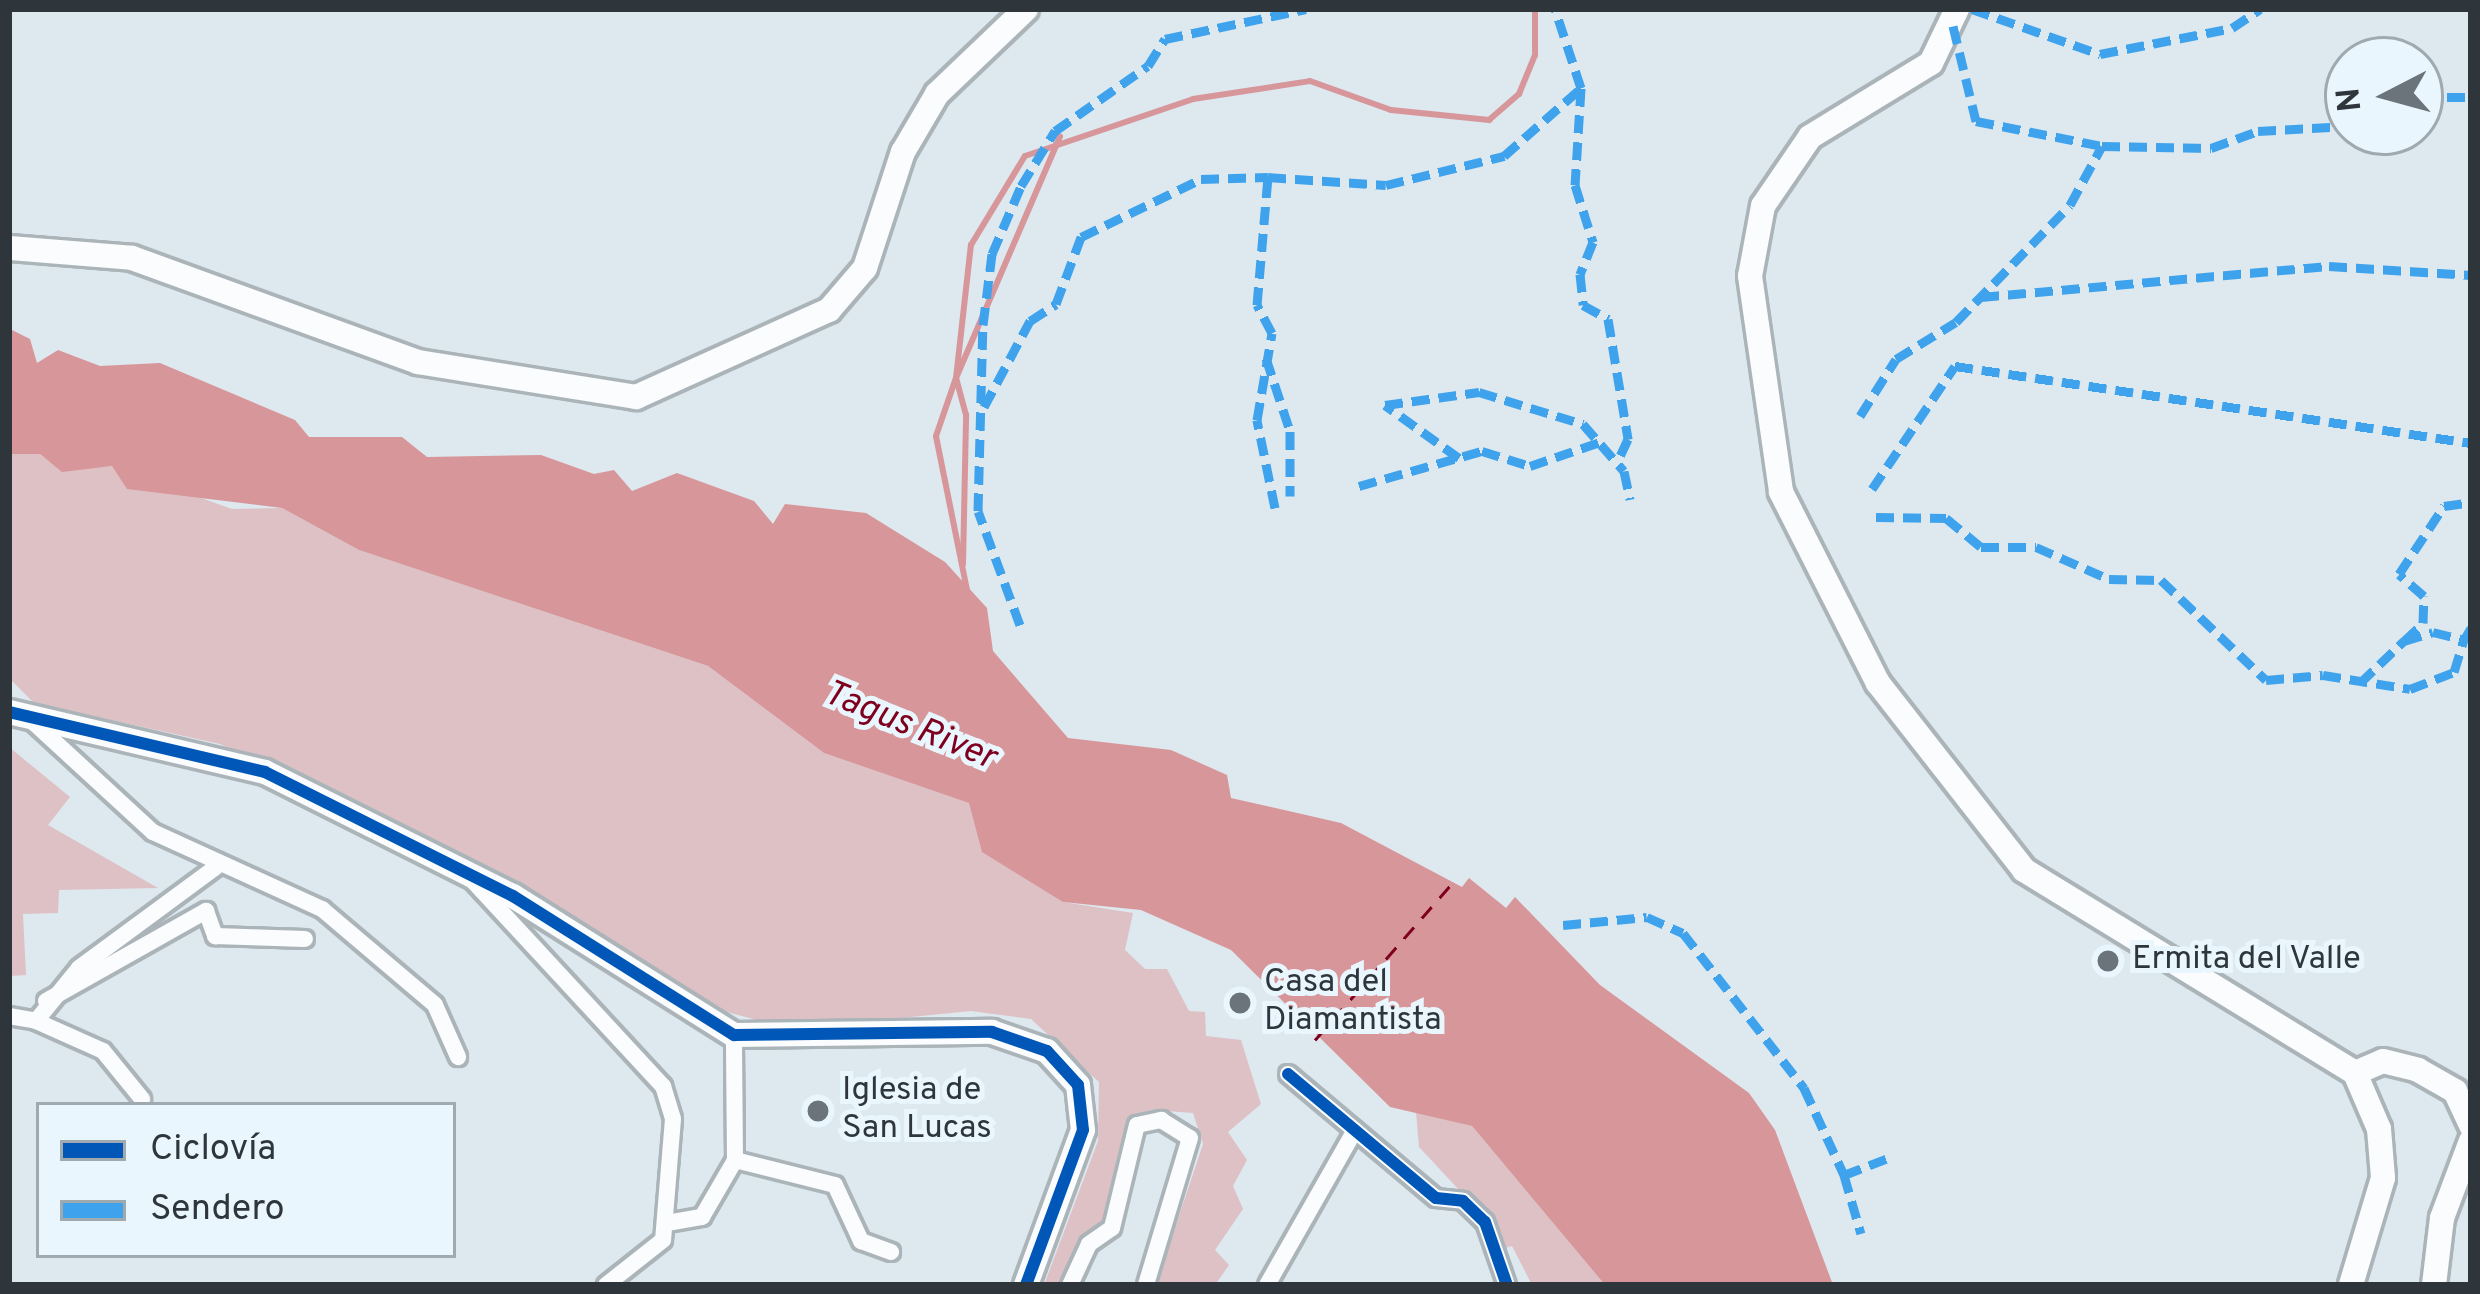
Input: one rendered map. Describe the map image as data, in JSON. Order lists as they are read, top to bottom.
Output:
{
  "water": ["Tagus River"],
  "places": ["Ermita del Valle", "Casa del Diamantista", "Iglesia de San Lucas"],
  "legend": ["Ciclovía", "Sendero"],
  "north": "left"
}
